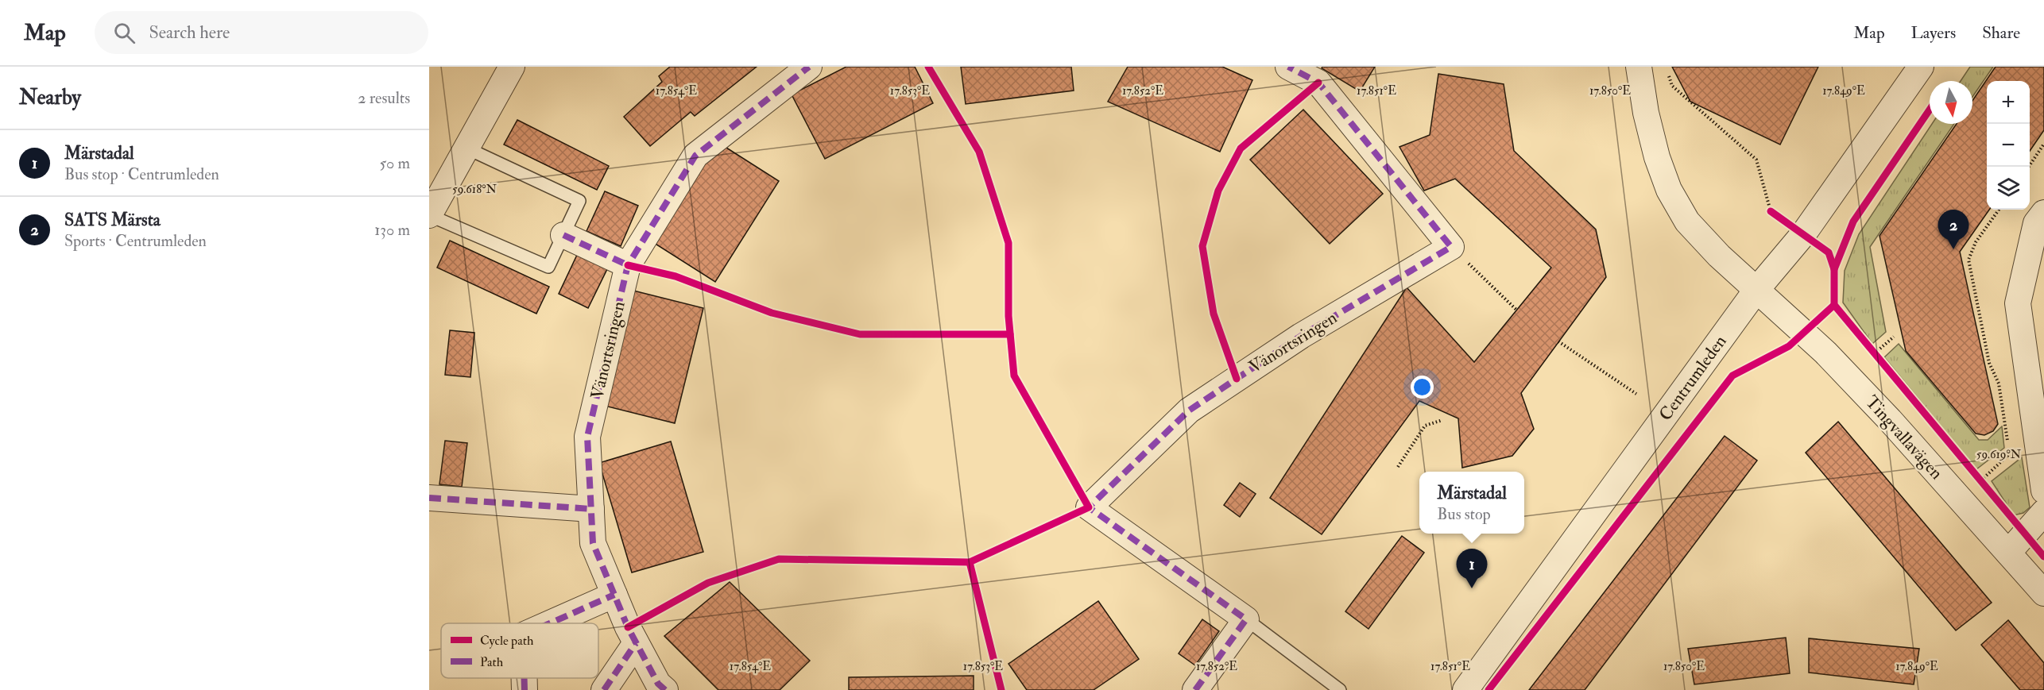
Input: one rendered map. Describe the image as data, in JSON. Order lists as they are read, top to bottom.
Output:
{
  "streets": {
    "street": ["Vänortsringen", "Centrumleden", "Tingvallavägen"]
  },
  "crossings": [
    ["Centrumleden", "Tingvallavägen"]
  ],
  "legend": ["Cycle path", "Path"],
  "north": "bottom",
  "page": {
    "header": "Map",
    "search": "Search here",
    "nav": ["Map", "Layers", "Share"],
    "heading": ["Nearby", "2 results"],
    "map_buttons": ["+", "−"],
    "list": [
      {
        "mark": "1",
        "name": "Märstadal",
        "note": "Bus stop · Centrumleden",
        "value": "50 m"
      },
      {
        "mark": "2",
        "name": "SATS Märsta",
        "note": "Sports · Centrumleden",
        "value": "130 m"
      }
    ],
    "pins": ["2", "1"],
    "popup": ["Märstadal", "Bus stop"]
  },
  "coordinates": [
    "17.854°E",
    "17.853°E",
    "17.852°E",
    "17.851°E",
    "17.850°E",
    "17.849°E",
    "59.618°N",
    "59.619°N"
  ]
}
